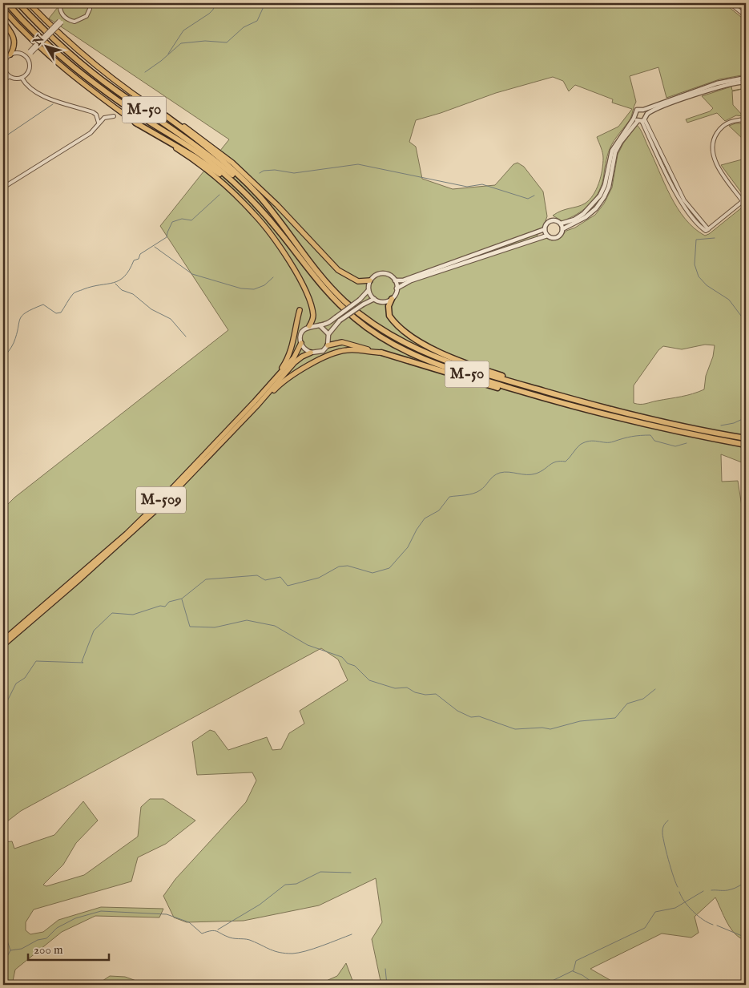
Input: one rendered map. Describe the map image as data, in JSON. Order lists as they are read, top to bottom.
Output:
{
  "streets": {
    "highway": ["M-50", "M-509"]
  },
  "scale_bar": "200 m",
  "north": "top left"
}
